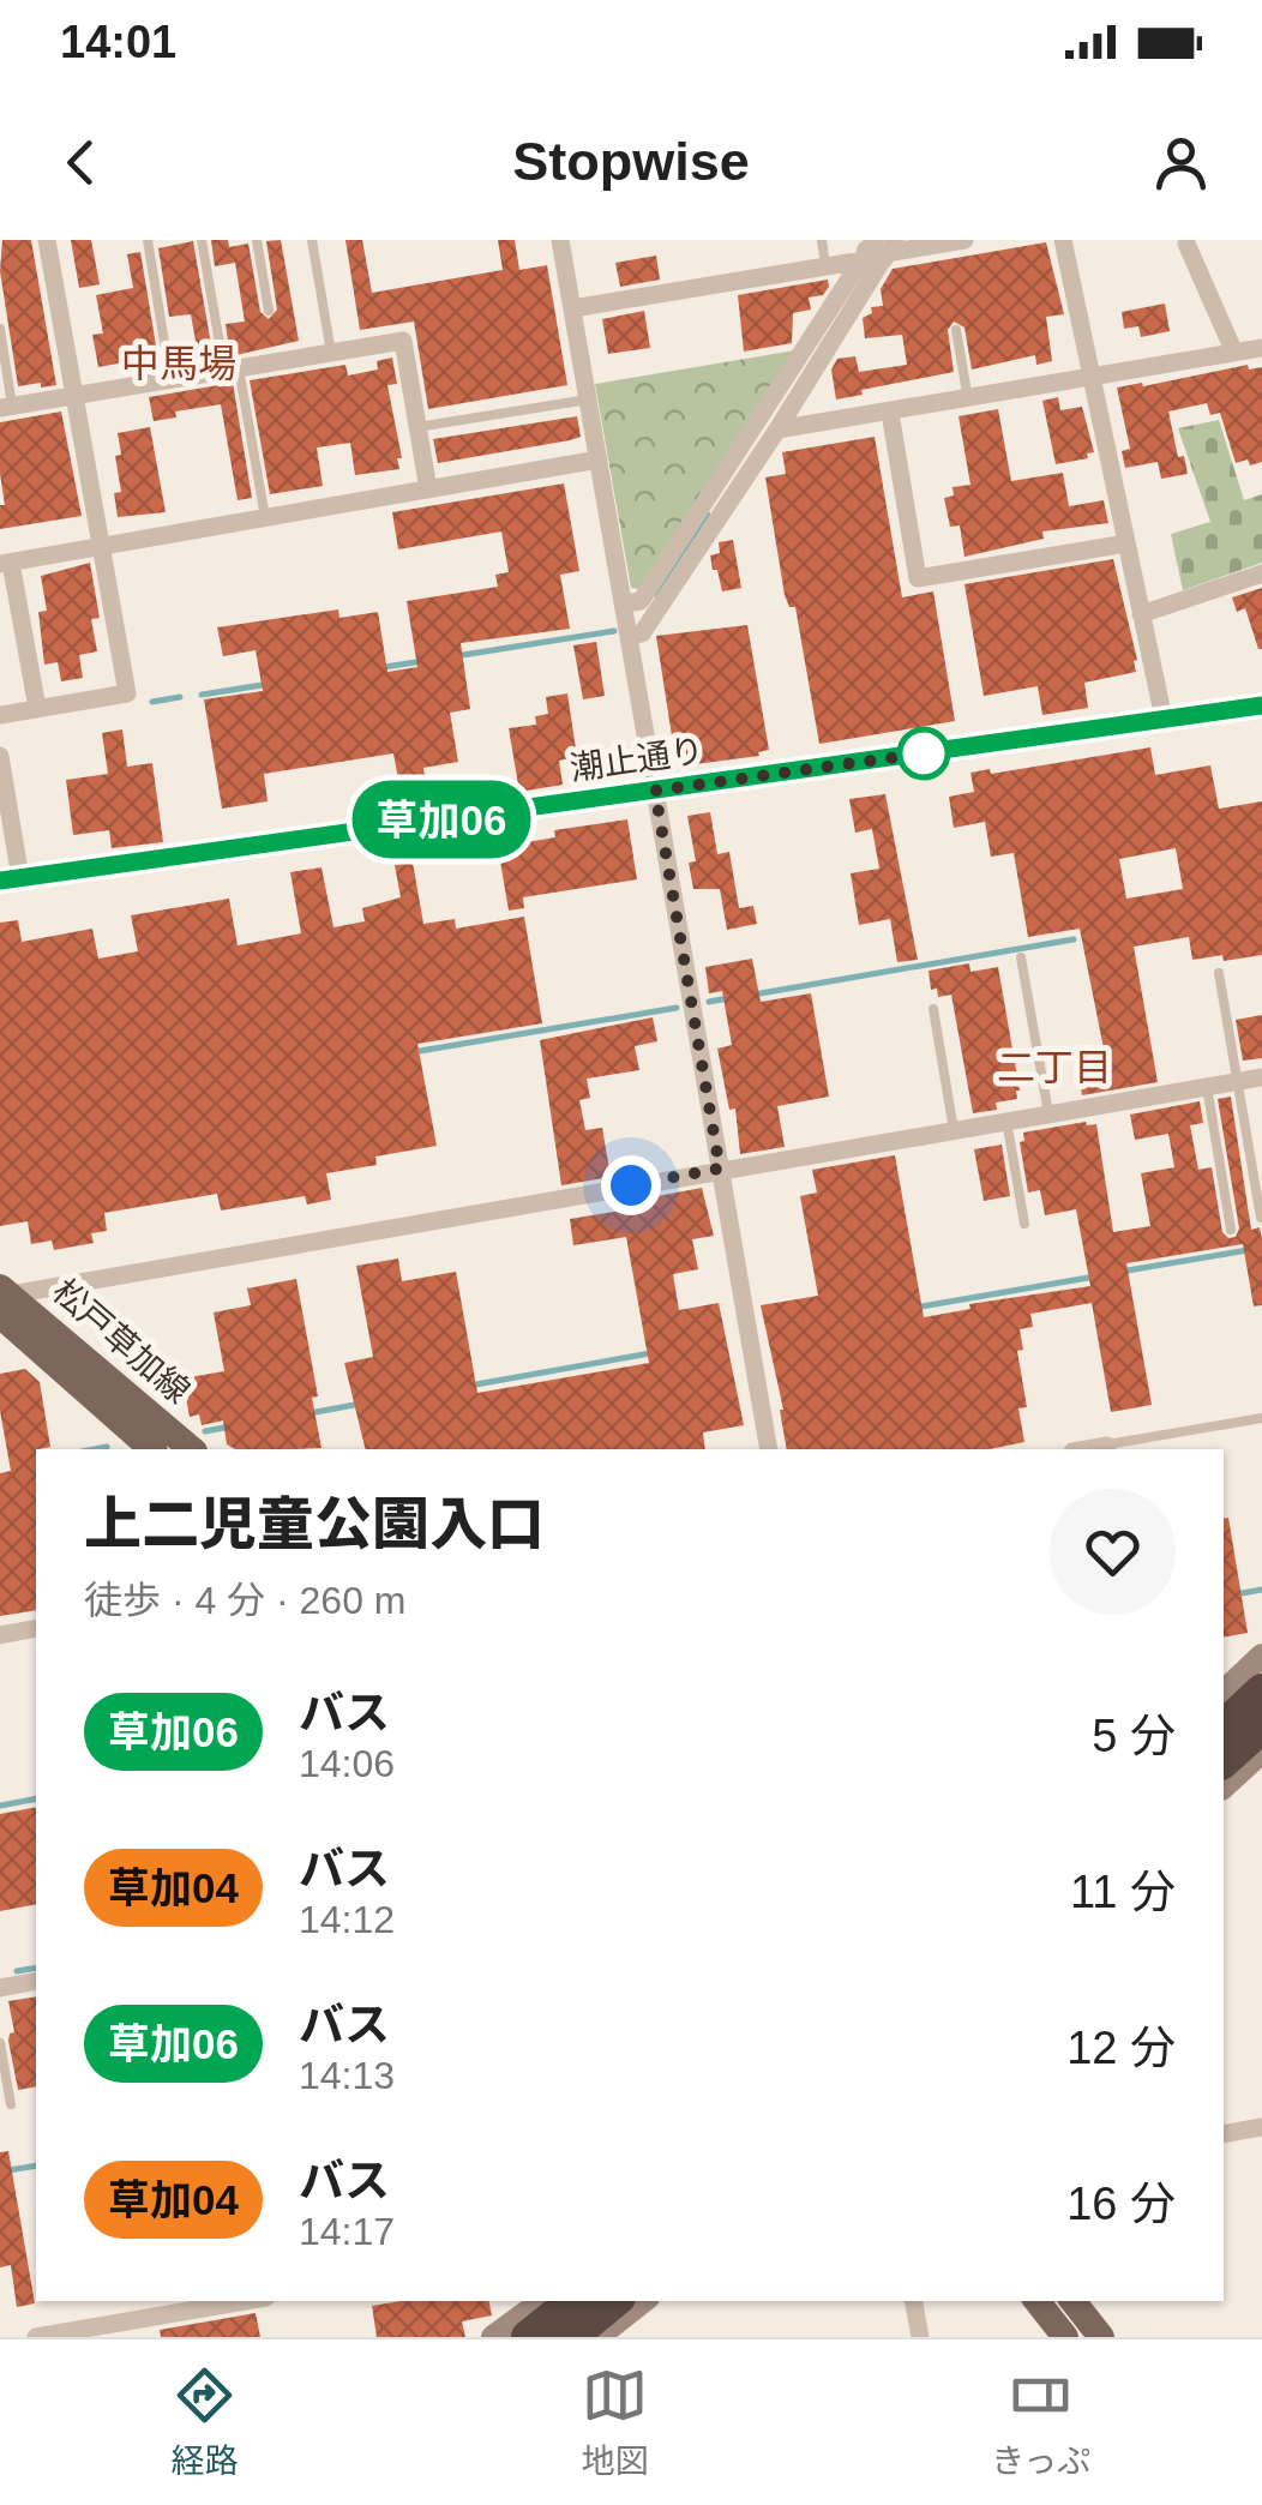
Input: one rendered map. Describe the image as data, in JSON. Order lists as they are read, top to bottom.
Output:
{
  "streets": {
    "main road": ["松戸草加線"],
    "street": ["潮止通り"]
  },
  "districts": ["中馬場", "二丁目"],
  "lines": ["bus line 草加06"],
  "page": {
    "status": "14:01",
    "header": "Stopwise",
    "on_map": "草加06",
    "heading": ["上二児童公園入口", "徒歩 · 4 分 · 260 m"],
    "list": [
      {
        "mark": "草加06",
        "name": "バス",
        "note": "14:06",
        "value": "5 分"
      },
      {
        "mark": "草加04",
        "name": "バス",
        "note": "14:12",
        "value": "11 分"
      },
      {
        "mark": "草加06",
        "name": "バス",
        "note": "14:13",
        "value": "12 分"
      },
      {
        "mark": "草加04",
        "name": "バス",
        "note": "14:17",
        "value": "16 分"
      }
    ],
    "tabs": ["経路", "地図", "きっぷ"]
  }
}
